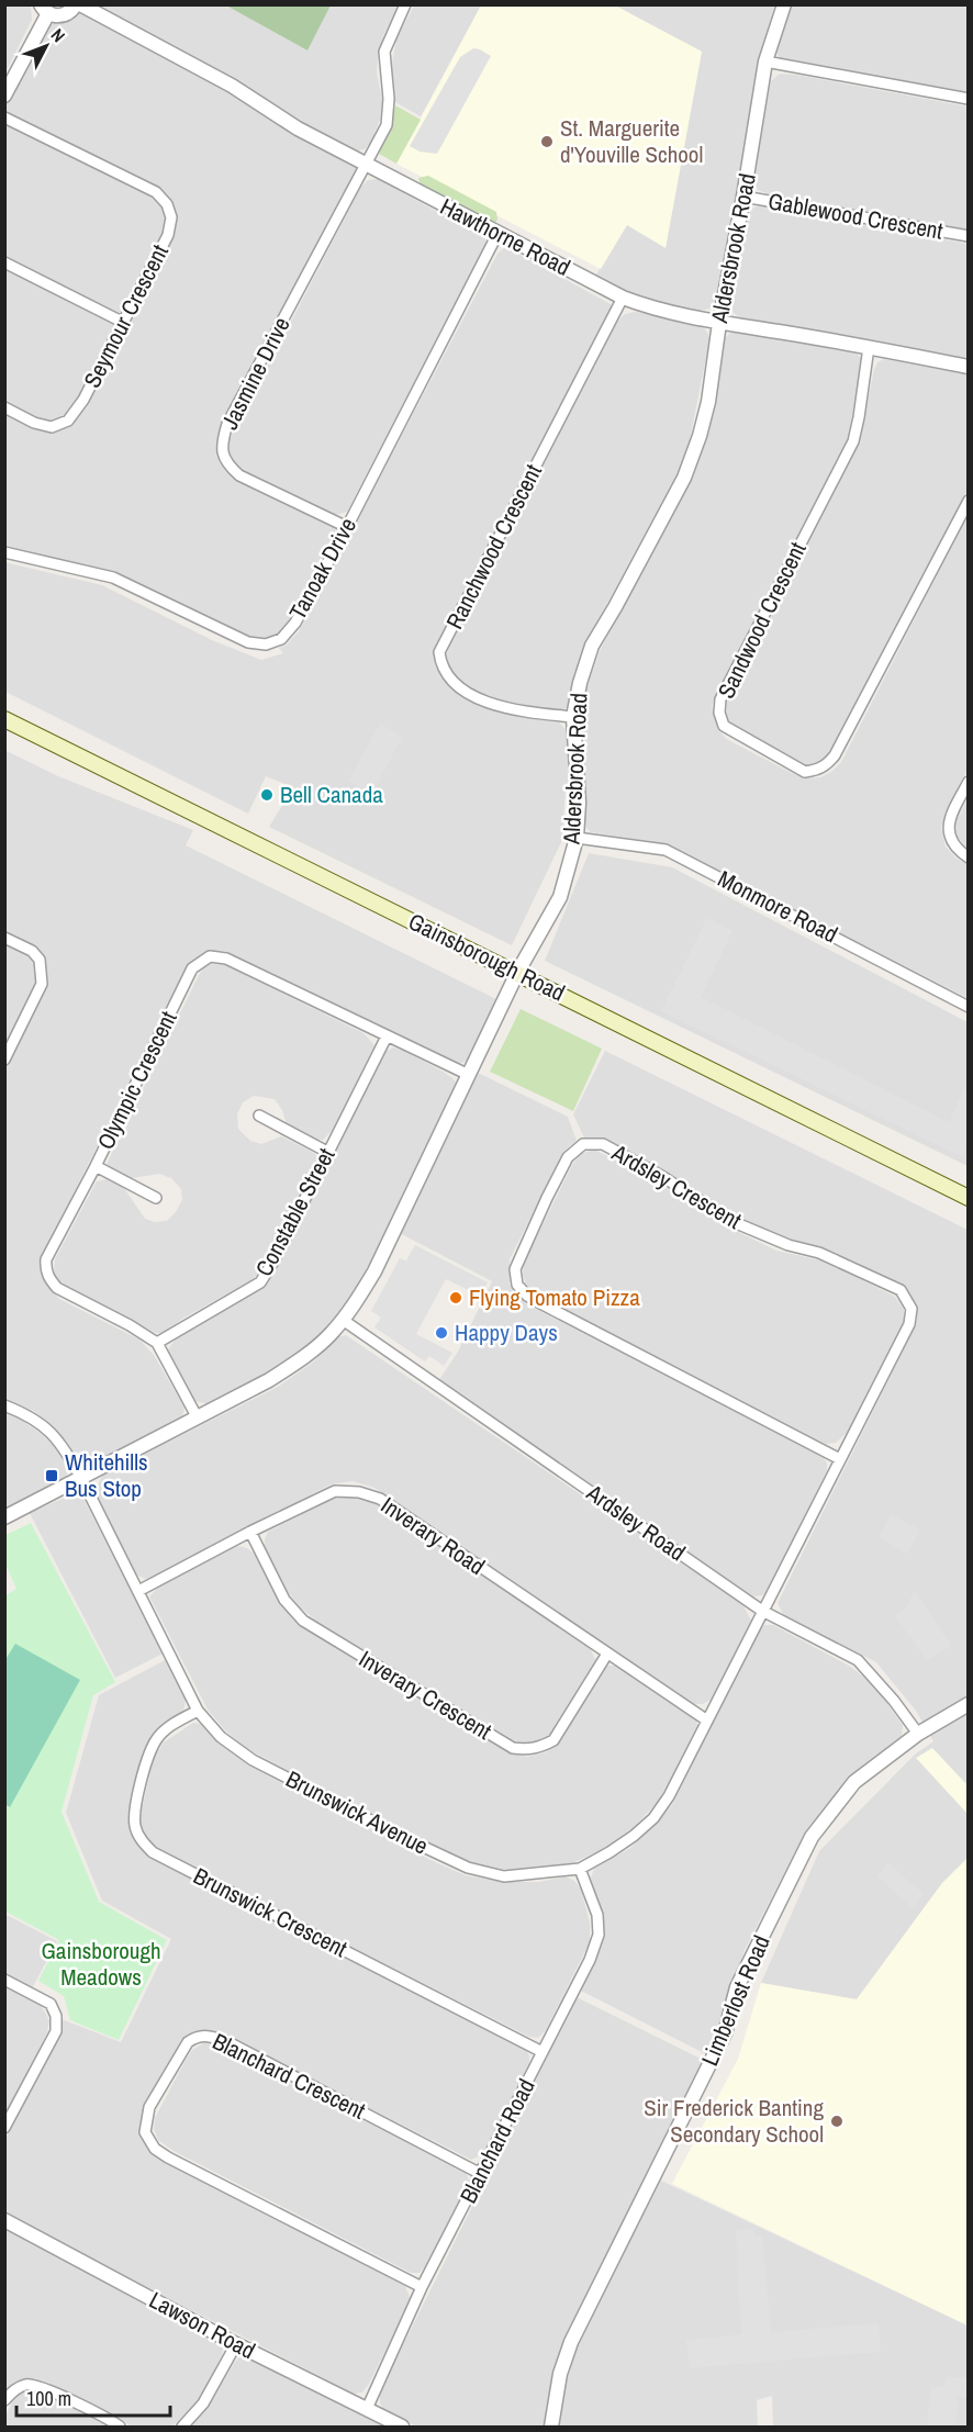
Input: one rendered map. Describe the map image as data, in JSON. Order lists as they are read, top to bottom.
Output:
{
  "streets": {
    "main road": ["Gainsborough Road"],
    "street": [
      "Gablewood Crescent",
      "Hawthorne Road",
      "Aldersbrook Road",
      "Seymour Crescent",
      "Jasmine Drive",
      "Ranchwood Crescent",
      "Tanoak Drive",
      "Sandwood Crescent",
      "Monmore Road",
      "Olympic Crescent",
      "Ardsley Crescent",
      "Constable Street",
      "Ardsley Road",
      "Inverary Road",
      "Inverary Crescent",
      "Brunswick Avenue",
      "Brunswick Crescent",
      "Limberlost Road",
      "Blanchard Crescent",
      "Blanchard Road",
      "Lawson Road"
    ]
  },
  "crossings": [
    ["Gablewood Crescent", "Aldersbrook Road"],
    ["Hawthorne Road", "Aldersbrook Road"],
    ["Hawthorne Road", "Jasmine Drive"],
    ["Hawthorne Road", "Ranchwood Crescent"],
    ["Hawthorne Road", "Tanoak Drive"],
    ["Hawthorne Road", "Sandwood Crescent"],
    ["Aldersbrook Road", "Ranchwood Crescent"],
    ["Aldersbrook Road", "Monmore Road"],
    ["Aldersbrook Road", "Gainsborough Road"],
    ["Aldersbrook Road", "Olympic Crescent"],
    ["Aldersbrook Road", "Ardsley Road"],
    ["Aldersbrook Road", "Brunswick Avenue"],
    ["Jasmine Drive", "Tanoak Drive"],
    ["Olympic Crescent", "Constable Street"],
    ["Ardsley Crescent", "Ardsley Road"],
    ["Ardsley Crescent", "Brunswick Avenue"],
    ["Ardsley Road", "Brunswick Avenue"],
    ["Ardsley Road", "Limberlost Road"],
    ["Inverary Road", "Inverary Crescent"],
    ["Inverary Road", "Brunswick Avenue"],
    ["Brunswick Avenue", "Brunswick Crescent"],
    ["Brunswick Avenue", "Blanchard Road"],
    ["Brunswick Crescent", "Blanchard Road"],
    ["Blanchard Crescent", "Blanchard Road"],
    ["Blanchard Road", "Lawson Road"]
  ],
  "parks": ["Gainsborough Meadows"],
  "places": {
    "other": [
      "St. Marguerite d'Youville School",
      "Bell Canada",
      "Flying Tomato Pizza",
      "Happy Days",
      "Sir Frederick Banting Secondary School"
    ],
    "transit": ["Whitehills Bus Stop"]
  },
  "scale_bar": "100 m",
  "north": "top right"
}
